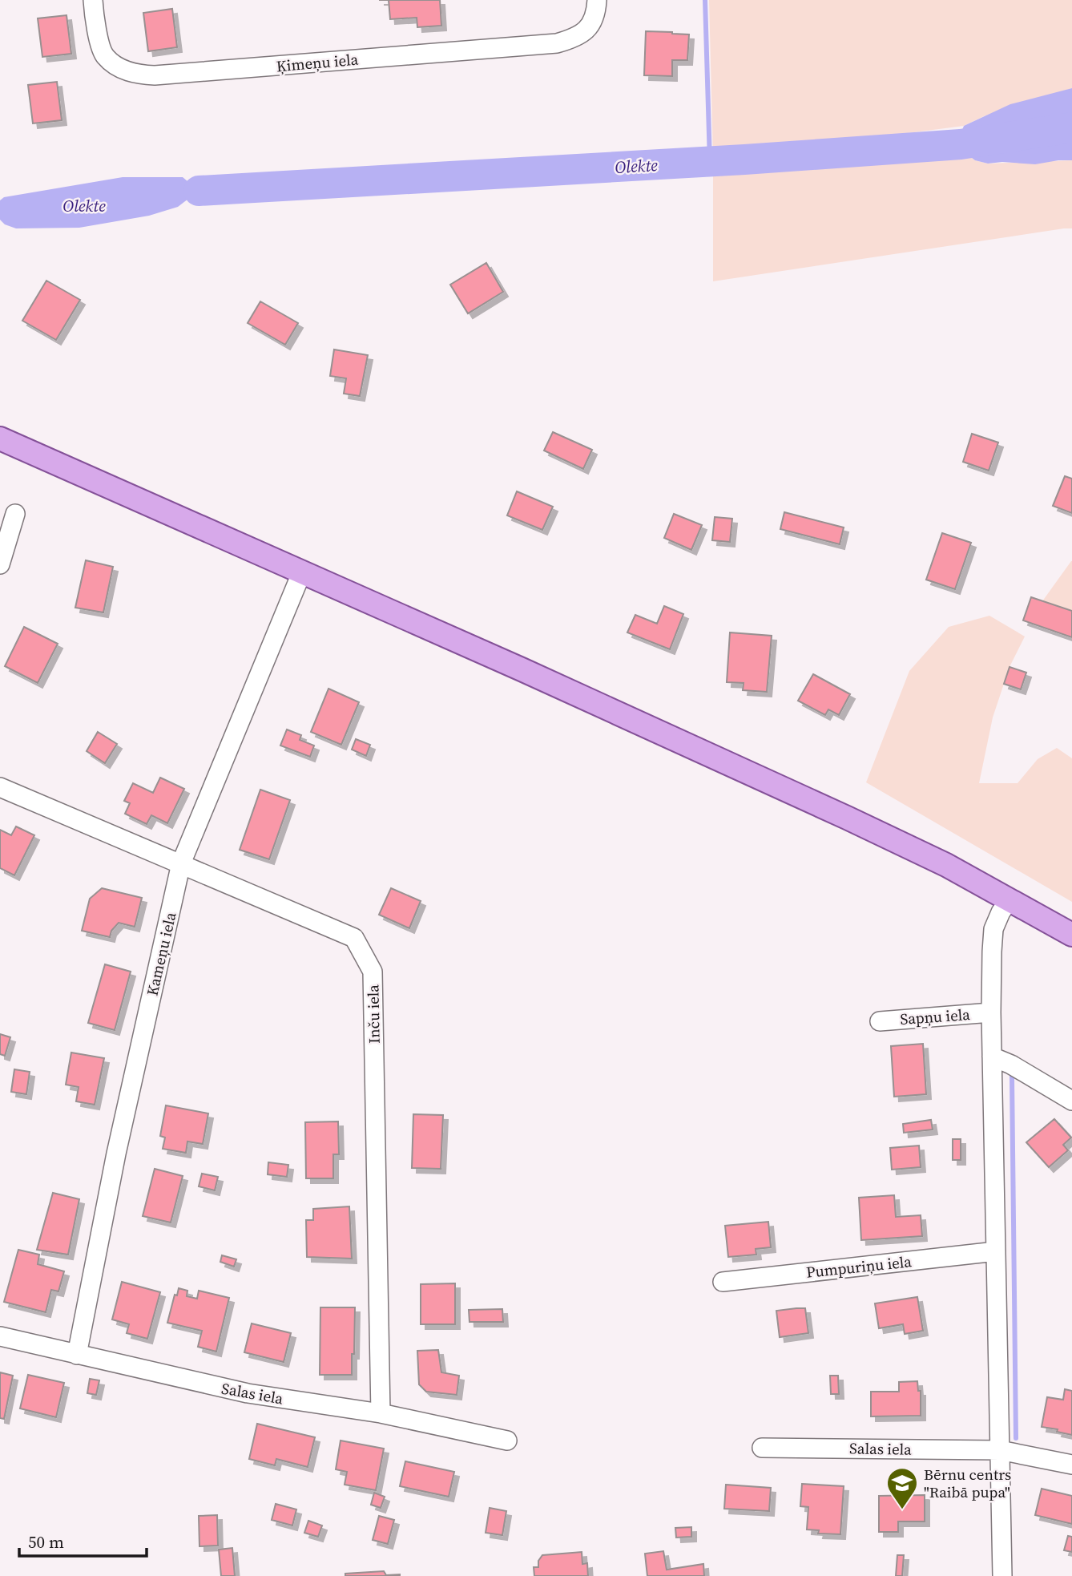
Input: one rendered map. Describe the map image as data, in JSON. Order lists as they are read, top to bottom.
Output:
{
  "streets": {
    "street": [
      "Ķimeņu iela",
      "Kameņu iela",
      "Inču iela",
      "Sapņu iela",
      "Pumpuriņu iela",
      "Salas iela"
    ]
  },
  "crossings": [
    ["Kameņu iela", "Inču iela"],
    ["Kameņu iela", "Salas iela"],
    ["Inču iela", "Salas iela"]
  ],
  "water": ["Olekte"],
  "places": {
    "school or university": ["Bērnu centrs \"Raibā pupa\""]
  },
  "scale_bar": "50 m"
}
